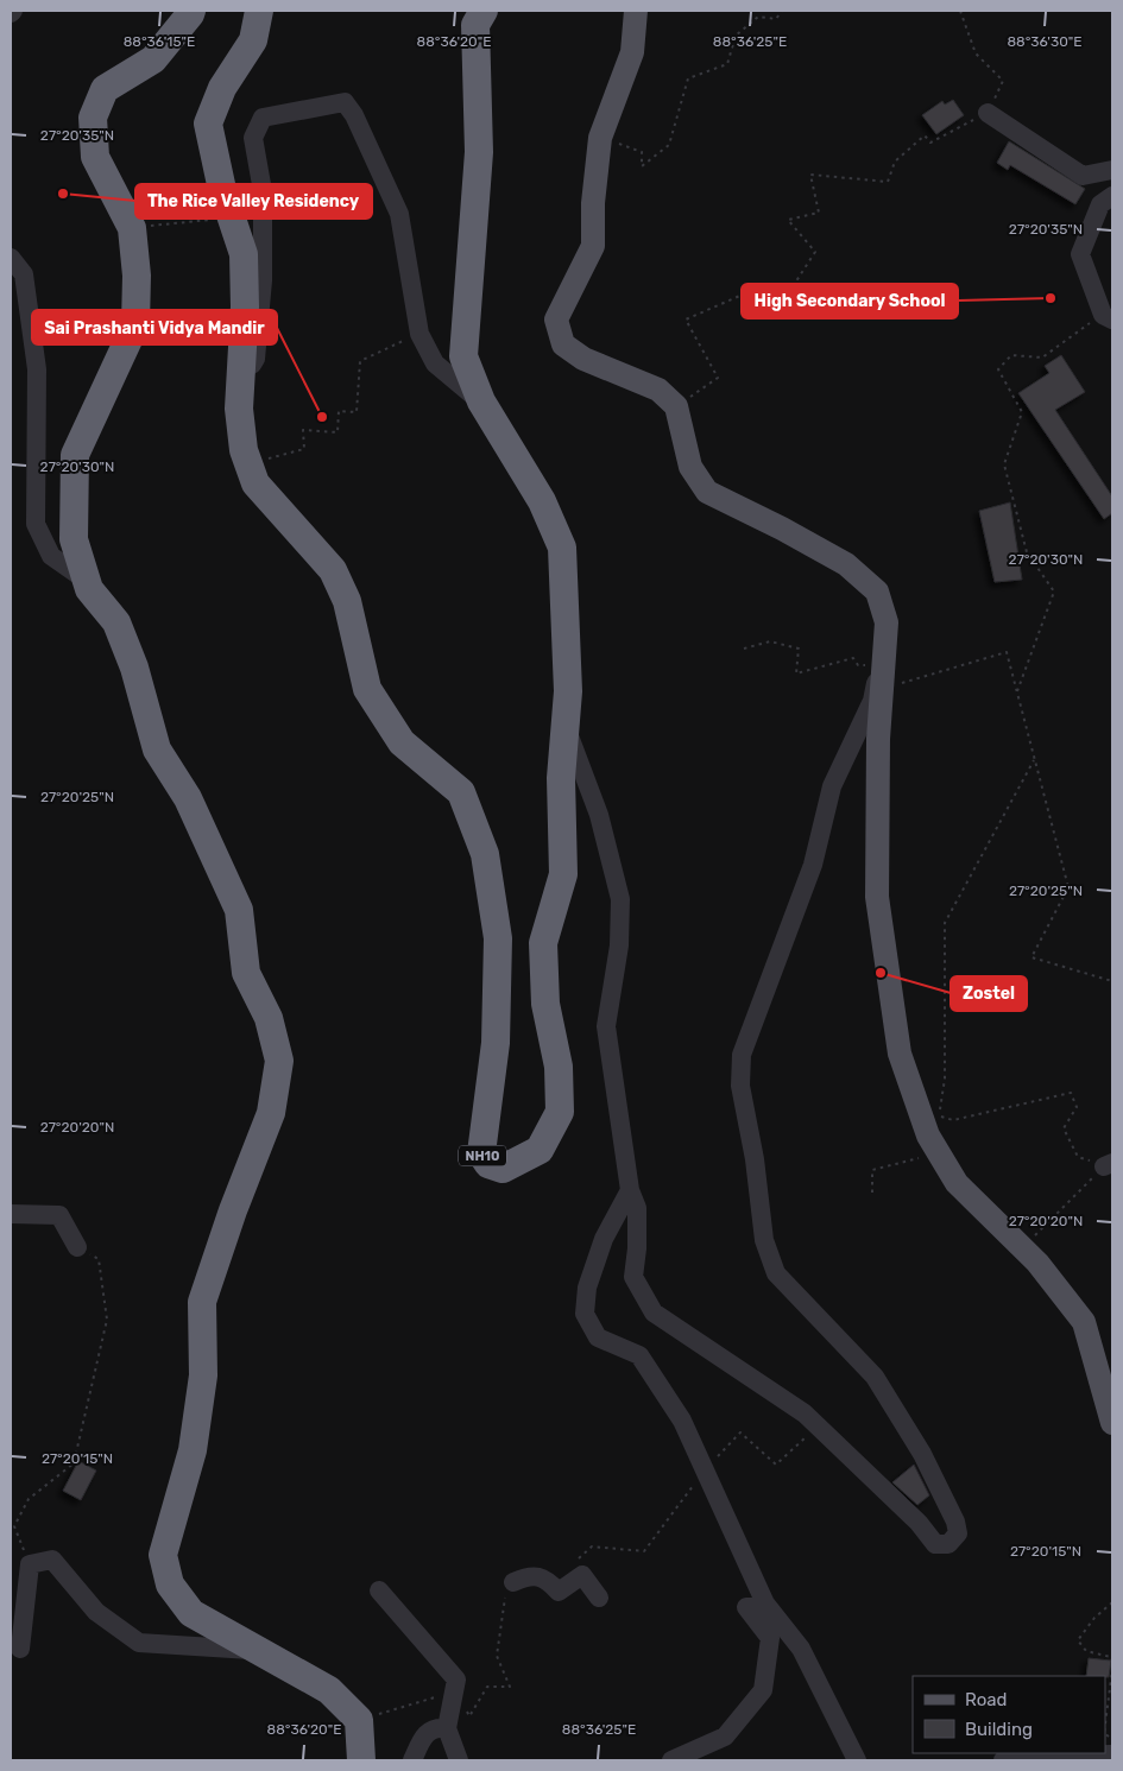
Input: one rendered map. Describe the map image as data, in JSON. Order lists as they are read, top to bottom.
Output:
{
  "streets": {
    "highway": ["NH10"]
  },
  "places": [
    "The Rice Valley Residency",
    "High Secondary School",
    "Sai Prashanti Vidya Mandir",
    "Zostel"
  ],
  "legend": ["Road", "Building"],
  "coordinates": [
    "88°36'20\"E",
    "88°36'25\"E",
    "88°36'30\"E",
    "88°36'15\"E",
    "27°20'35\"N",
    "27°20'30\"N",
    "27°20'25\"N",
    "27°20'20\"N",
    "27°20'15\"N"
  ]
}
